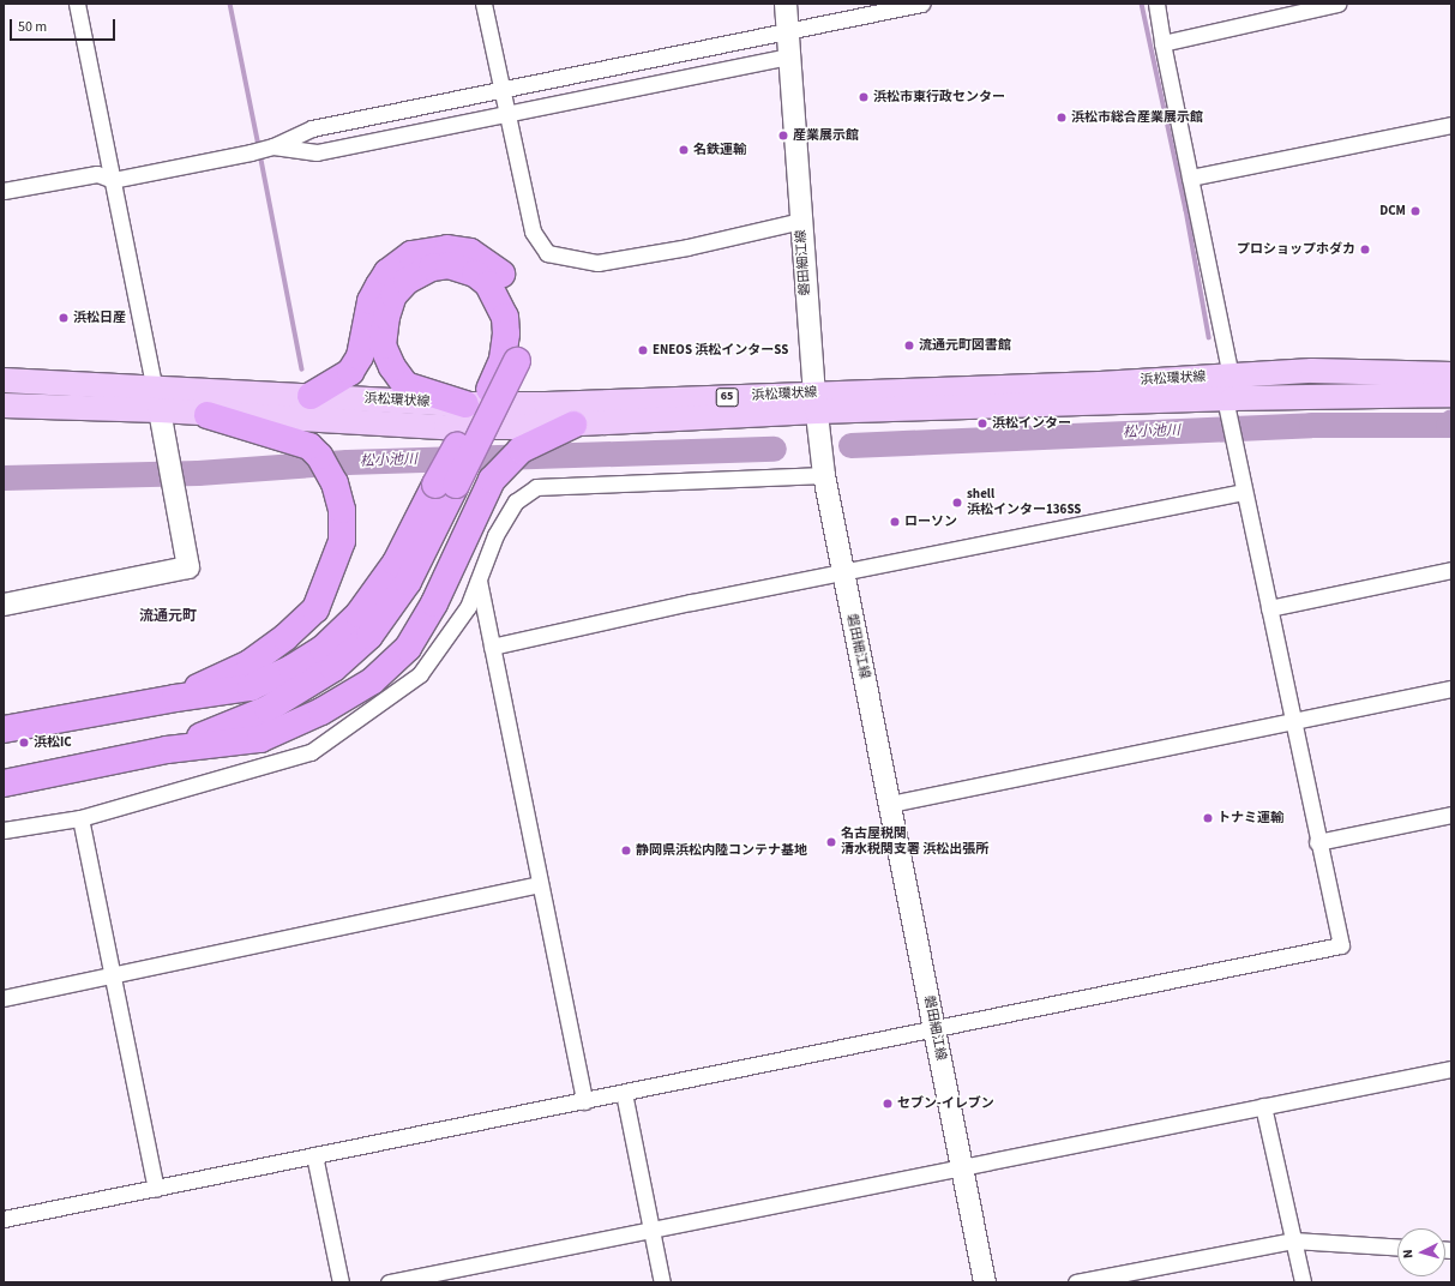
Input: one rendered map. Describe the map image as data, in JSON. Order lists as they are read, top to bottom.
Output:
{
  "streets": {
    "main road": ["磐田細江線", "浜松環状線", "65"]
  },
  "crossings": [
    ["磐田細江線", "浜松環状線"]
  ],
  "districts": ["流通元町"],
  "water": ["松小池川"],
  "places": [
    "浜松市東行政センター",
    "浜松市総合産業展示館",
    "産業展示館",
    "名鉄運輸",
    "DCM",
    "プロショップホダカ",
    "浜松日産",
    "流通元町図書館",
    "ENEOS 浜松インターSS",
    "浜松インター",
    "shell 浜松インター136SS",
    "ローソン",
    "浜松IC",
    "トナミ運輸",
    "名古屋税関 清水税関支署 浜松出張所",
    "静岡県浜松内陸コンテナ基地",
    "セブン-イレブン"
  ],
  "scale_bar": "50 m",
  "north": "left"
}
